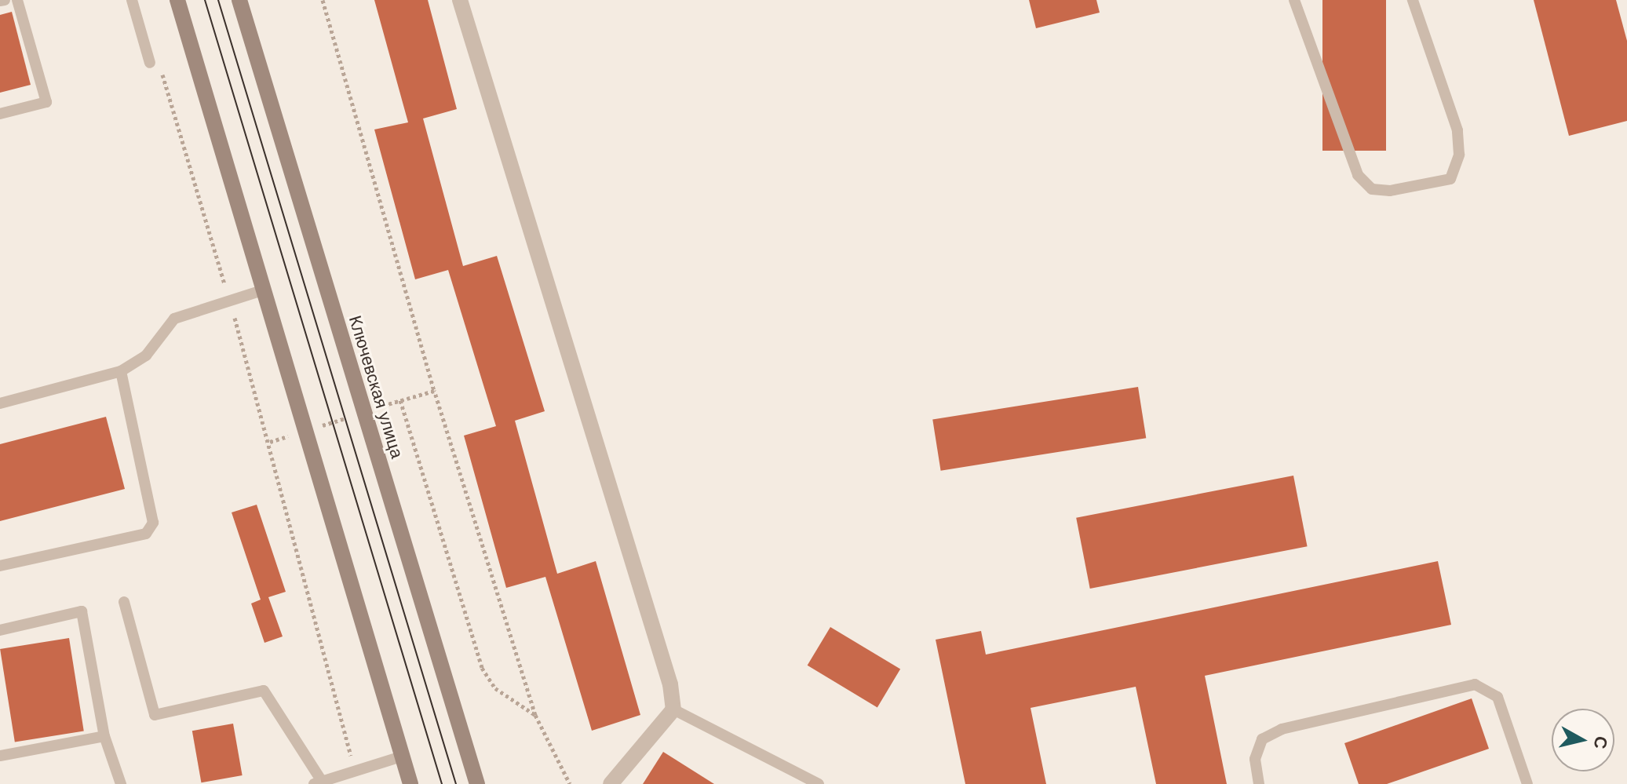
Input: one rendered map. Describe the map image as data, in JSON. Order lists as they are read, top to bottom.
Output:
{
  "streets": {
    "main road": ["Ключевская улица"]
  },
  "north": "right"
}
